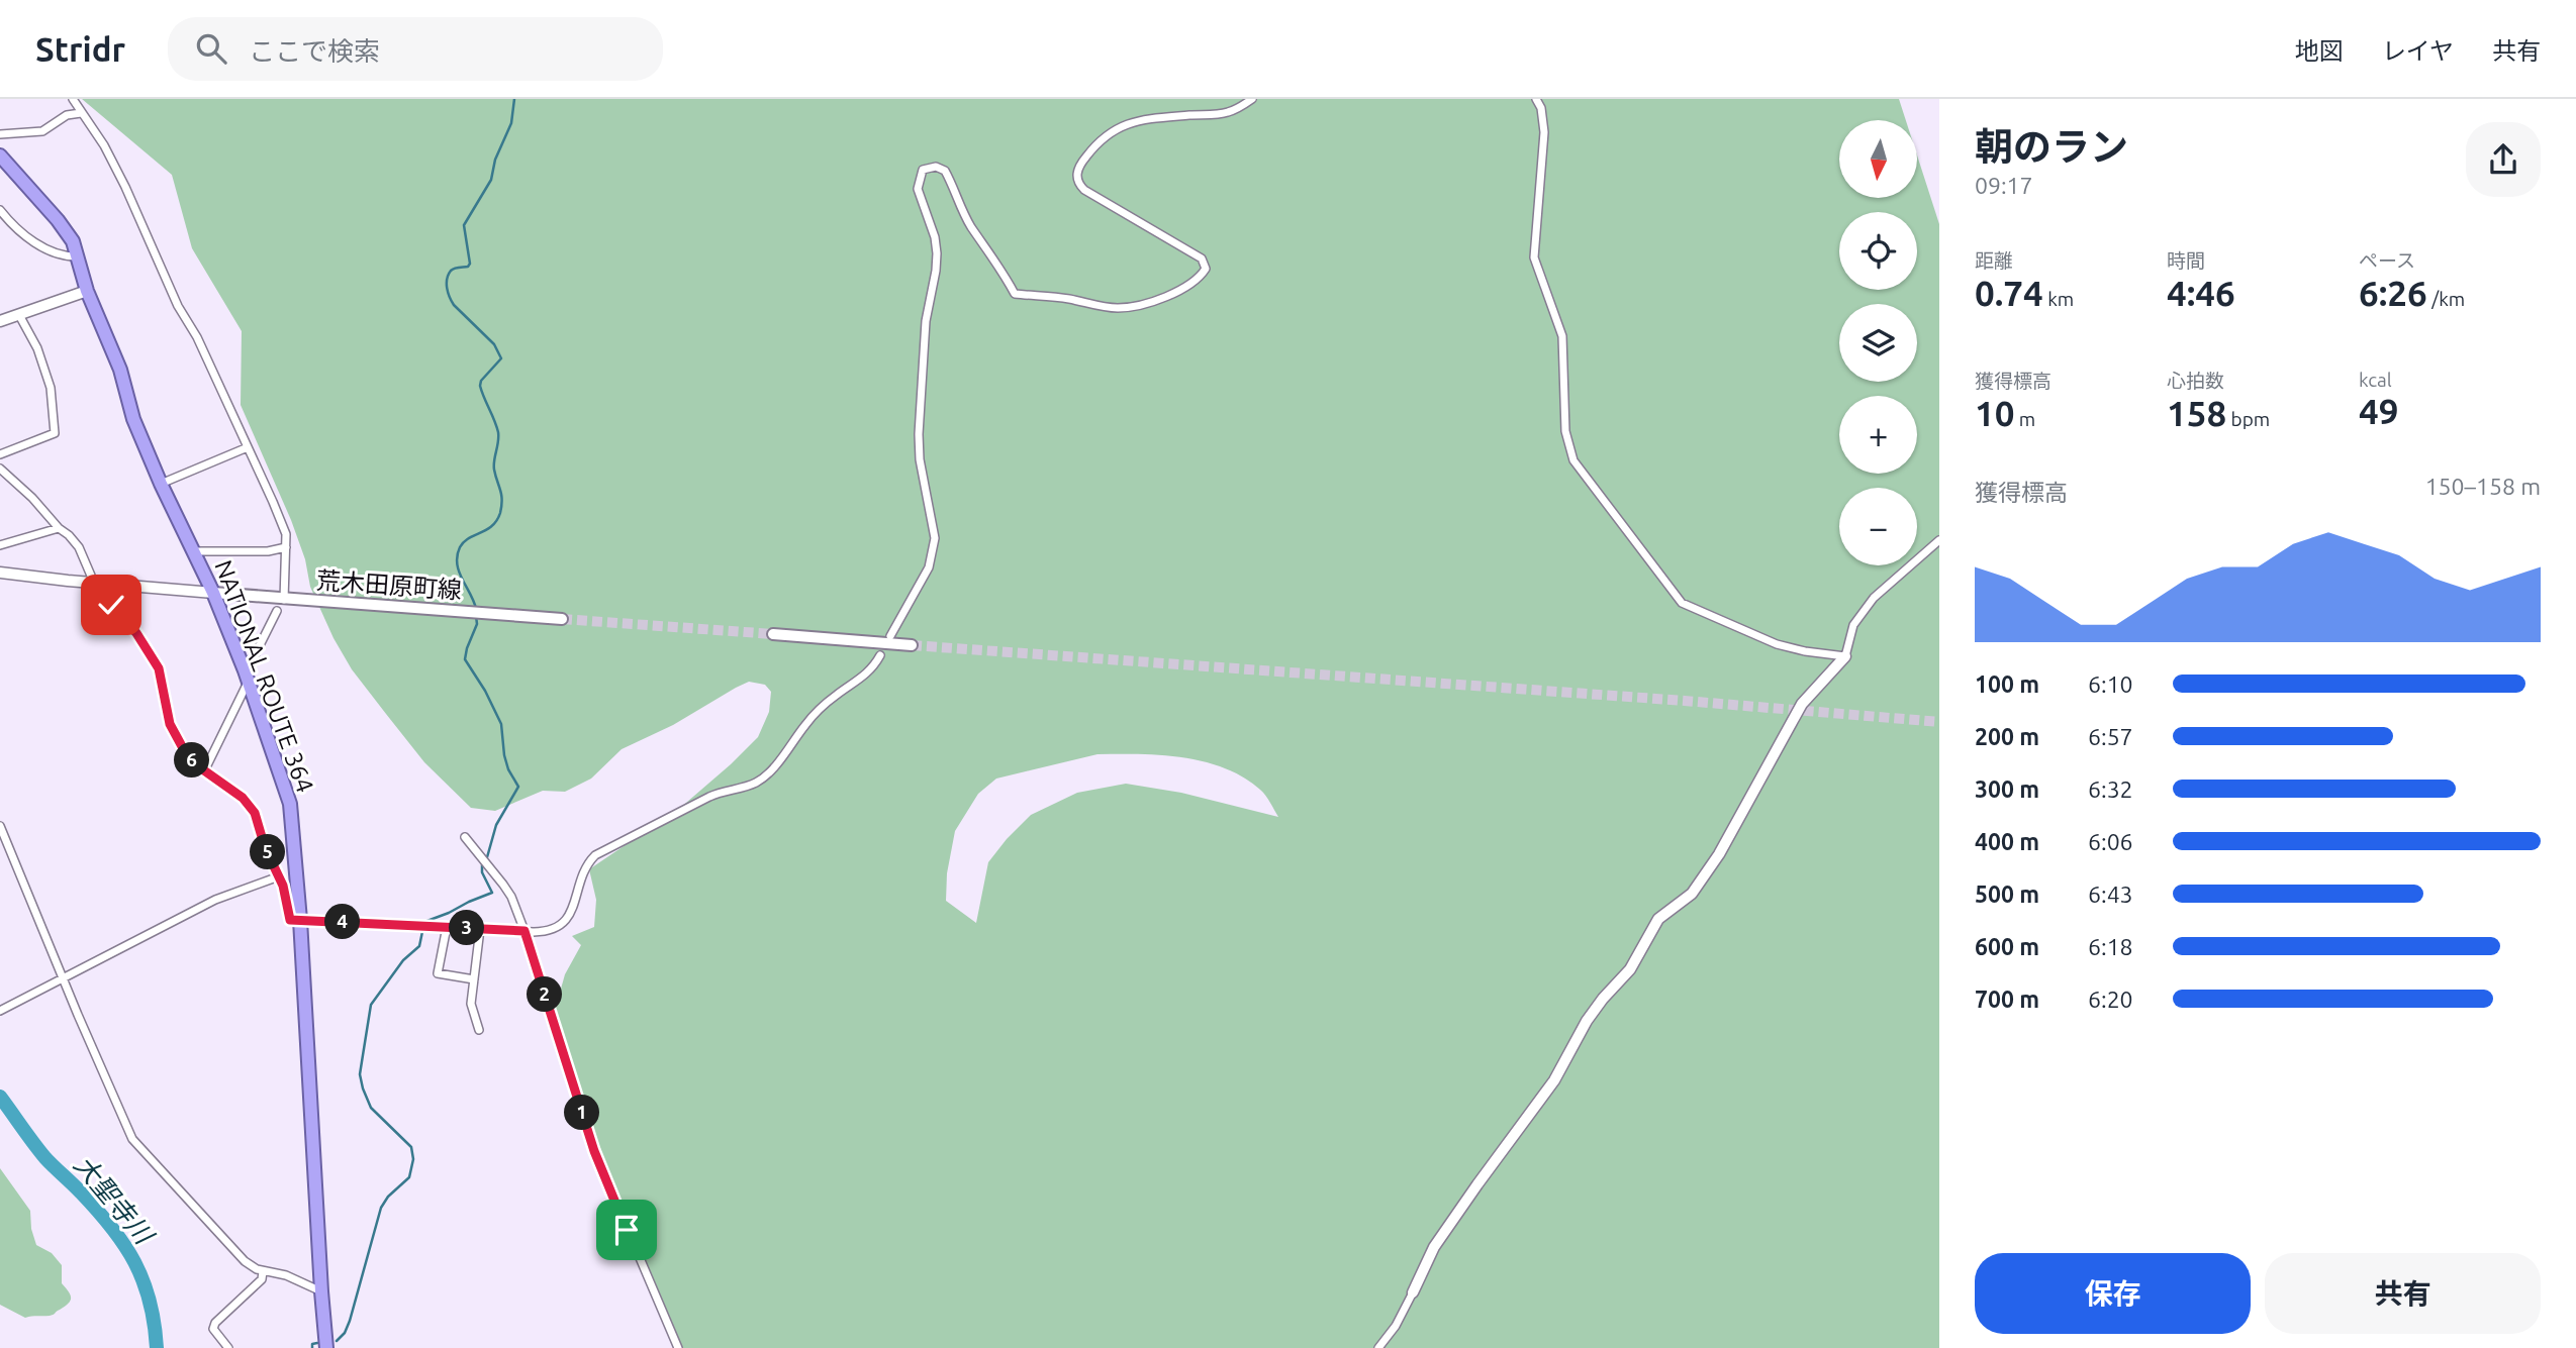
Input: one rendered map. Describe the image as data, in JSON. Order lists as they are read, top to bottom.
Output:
{
  "streets": {
    "highway": ["NATIONAL ROUTE 364"],
    "main road": ["荒木田原町線"]
  },
  "crossings": [
    ["荒木田原町線", "NATIONAL ROUTE 364"]
  ],
  "water": ["大聖寺川"],
  "north": "bottom",
  "page": {
    "header": "Stridr",
    "search": "ここで検索",
    "nav": ["地図", "レイヤ", "共有"],
    "heading": ["朝のラン", "09:17"],
    "map_buttons": ["+", "−"],
    "stats": [
      ["距離", "0.74 km"],
      ["時間", "4:46"],
      ["ペース", "6:26 /km"],
      ["獲得標高", "10 m"],
      ["心拍数", "158 bpm"],
      ["kcal", "49"]
    ],
    "chart": ["獲得標高", "150–158 m"],
    "list": [
      {
        "name": "100 m",
        "note": "6:10"
      },
      {
        "name": "200 m",
        "note": "6:57"
      },
      {
        "name": "300 m",
        "note": "6:32"
      },
      {
        "name": "400 m",
        "note": "6:06"
      },
      {
        "name": "500 m",
        "note": "6:43"
      },
      {
        "name": "600 m",
        "note": "6:18"
      },
      {
        "name": "700 m",
        "note": "6:20"
      }
    ],
    "pins": [
      "6",
      "5",
      "4",
      "3",
      "2",
      "1"
    ],
    "buttons": ["保存", "共有"]
  }
}
